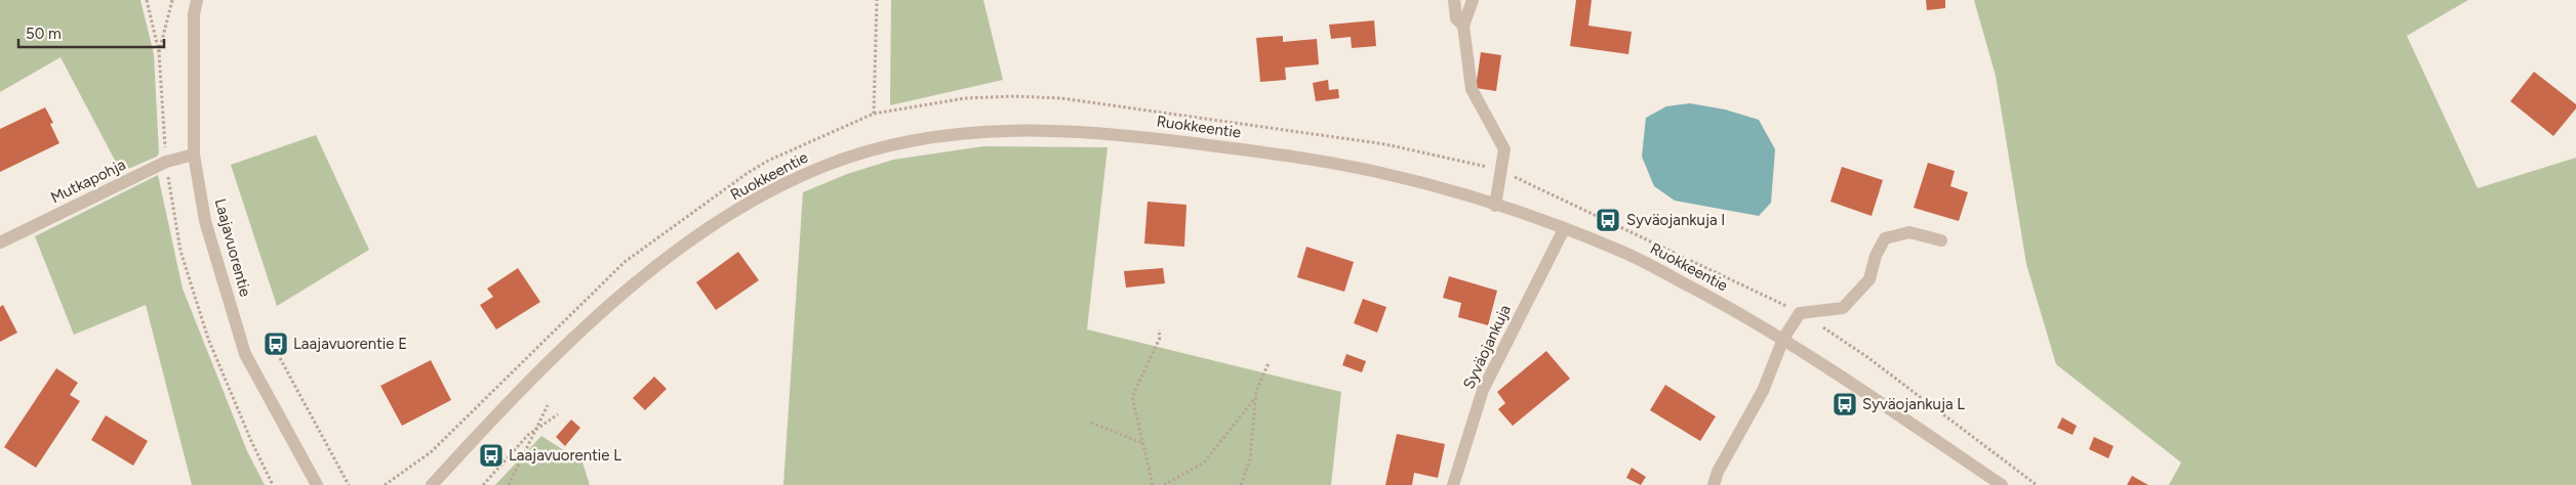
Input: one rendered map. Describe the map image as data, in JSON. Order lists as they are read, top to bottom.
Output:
{
  "streets": {
    "street": [
      "Ruokkeentie",
      "Mutkapohja",
      "Laajavuorentie",
      "Syväojankuja"
    ]
  },
  "crossings": [
    ["Ruokkeentie", "Syväojankuja"],
    ["Mutkapohja", "Laajavuorentie"]
  ],
  "places": {
    "bus stop": [
      "Syväojankuja I",
      "Laajavuorentie E",
      "Syväojankuja L",
      "Laajavuorentie L"
    ]
  },
  "scale_bar": "50 m"
}
